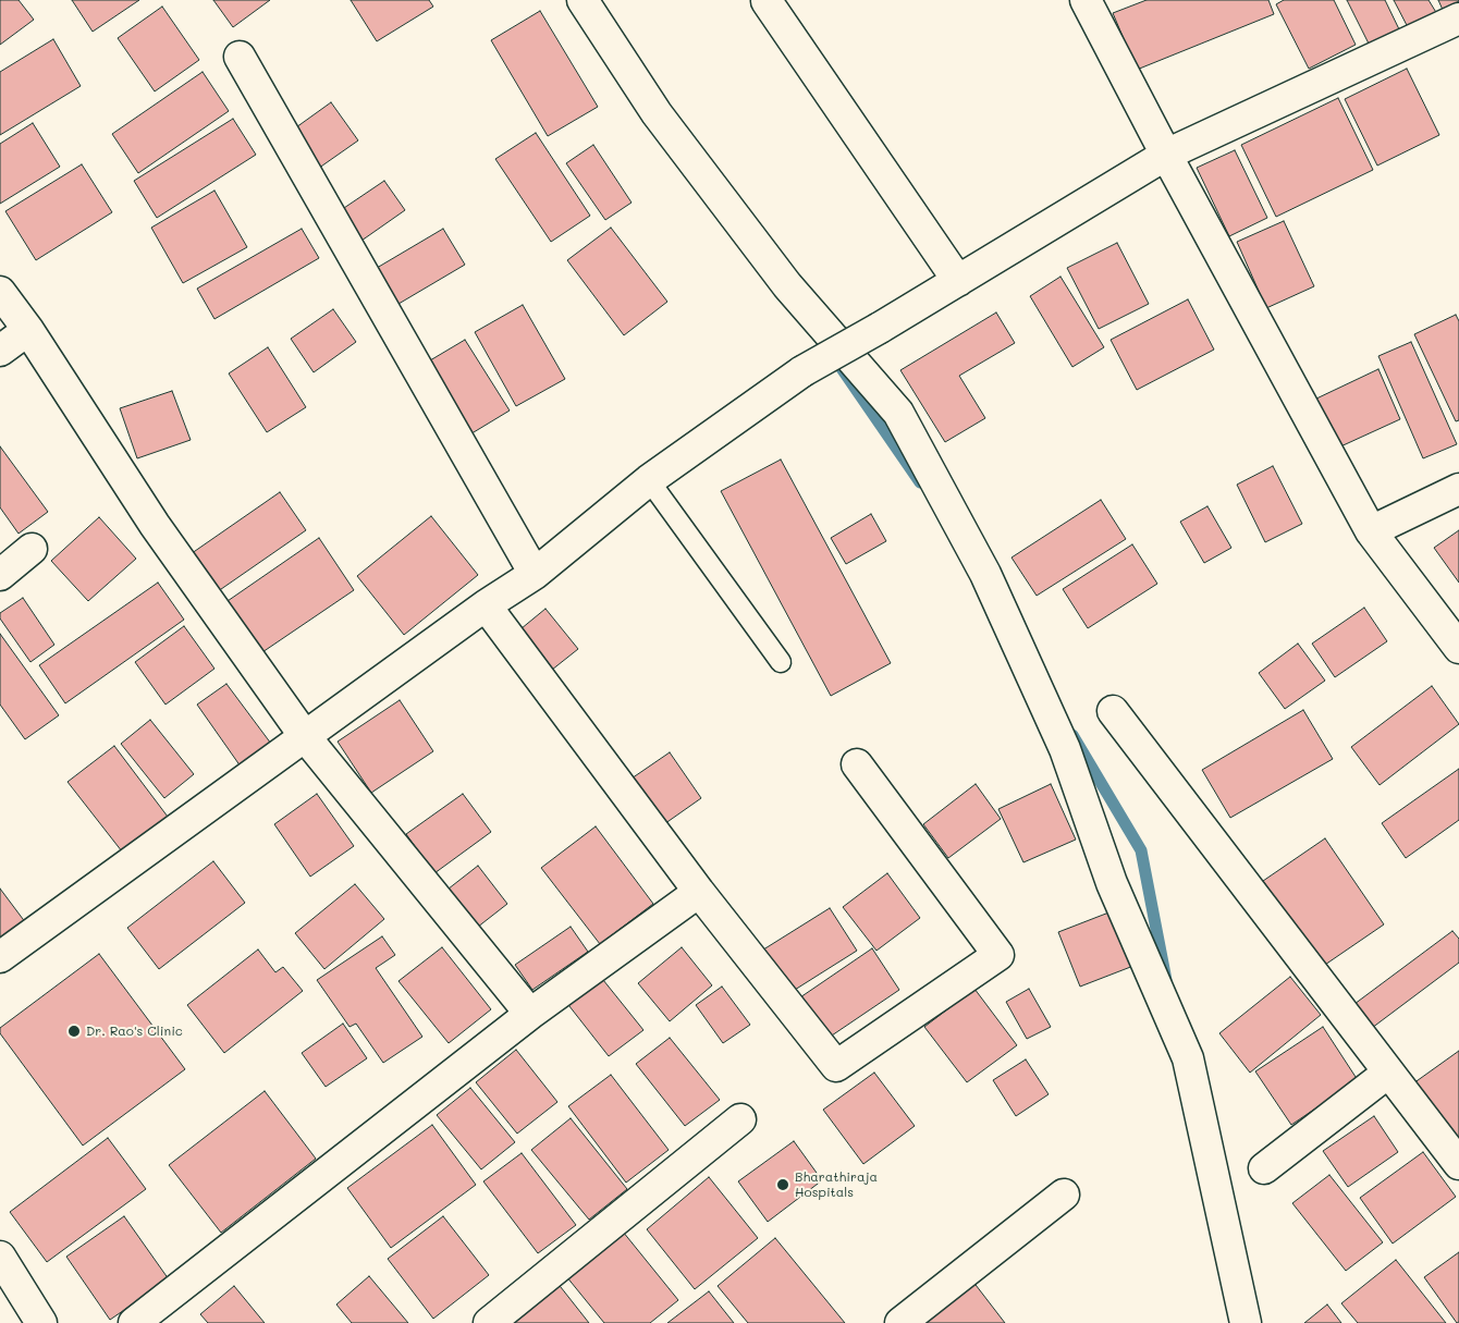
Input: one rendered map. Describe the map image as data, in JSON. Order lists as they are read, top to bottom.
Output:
{
  "places": ["Dr. Rao's Clinic", "Bharathiraja Hospitals"]
}
